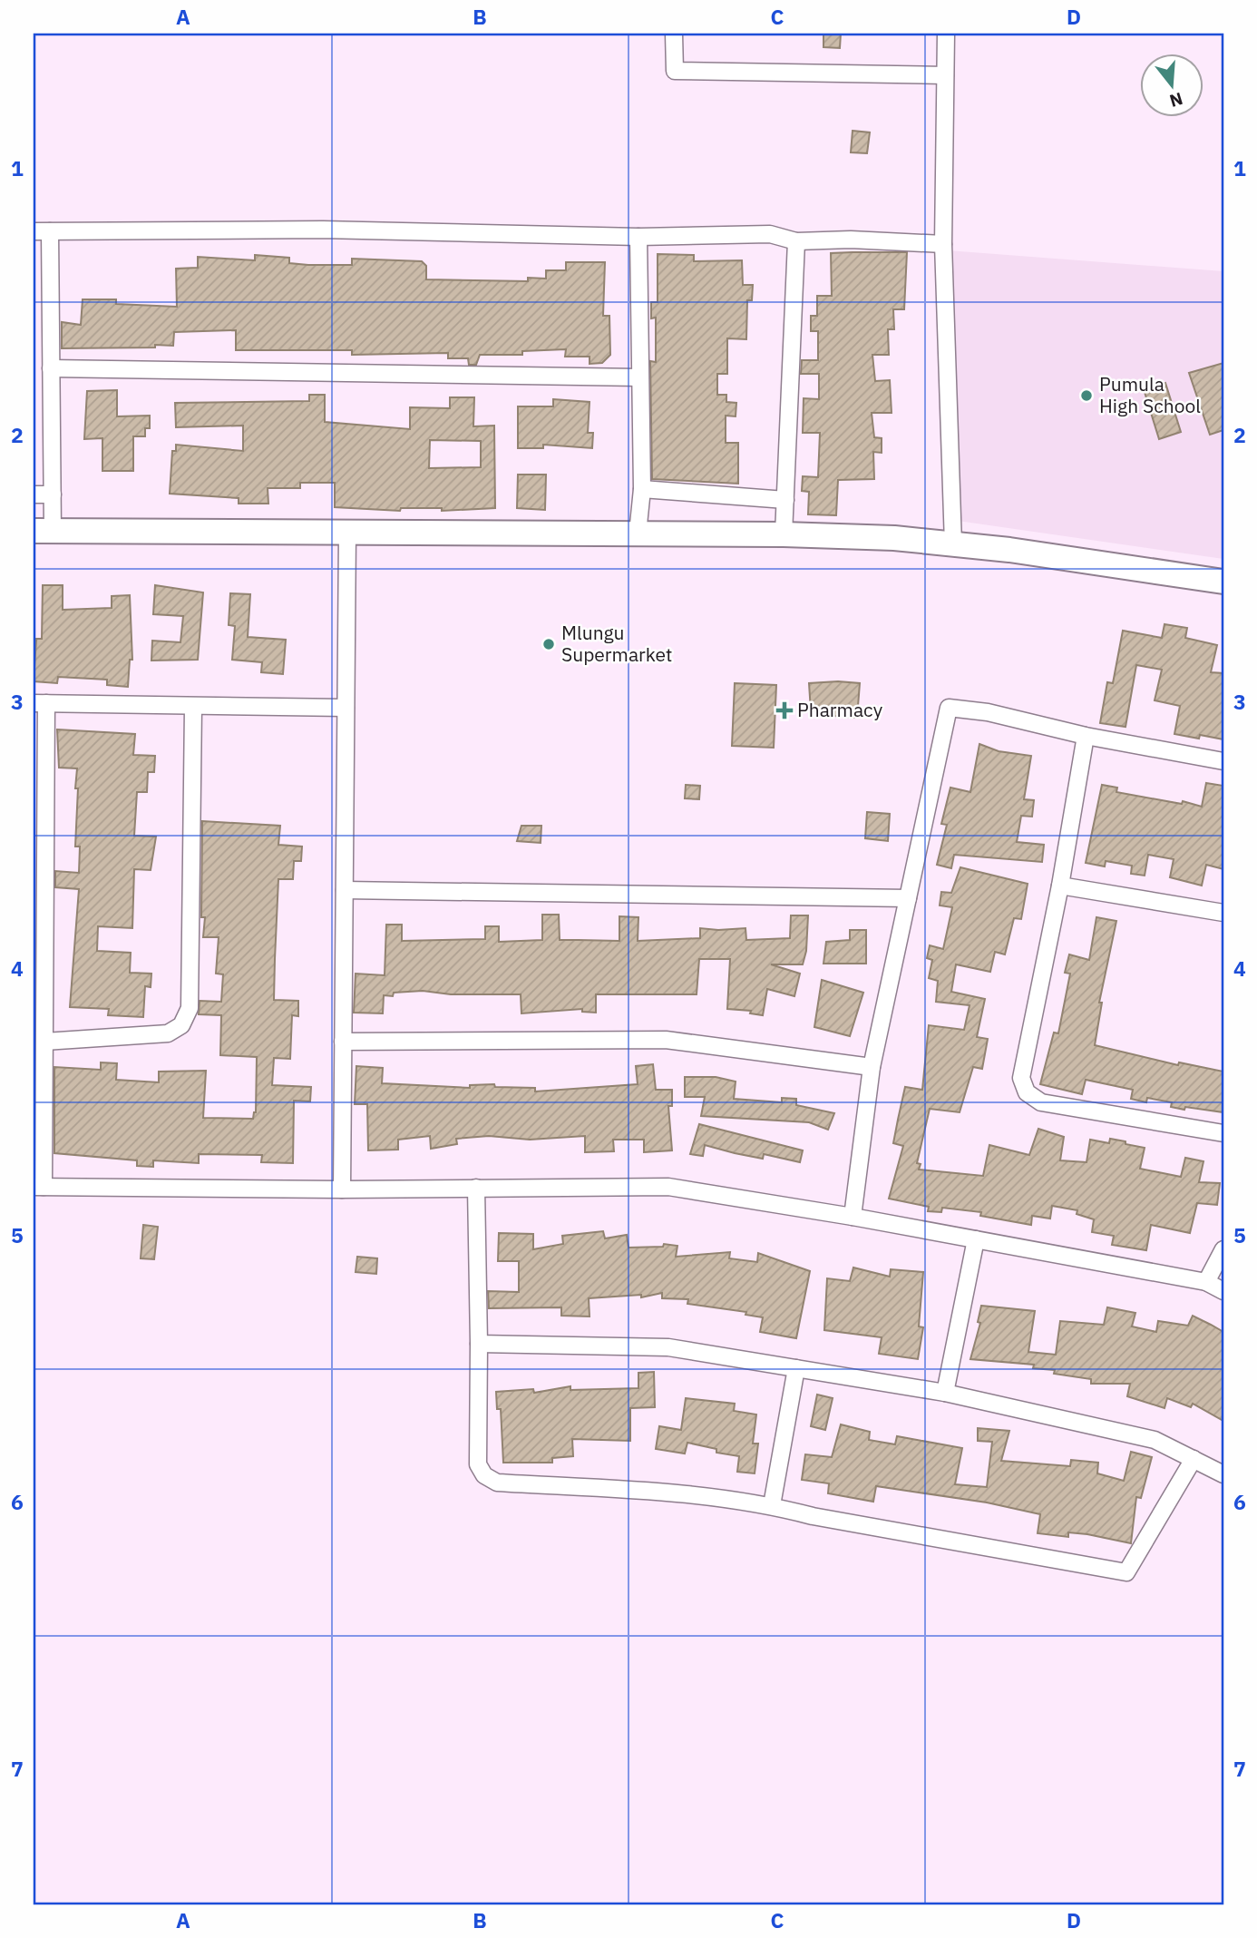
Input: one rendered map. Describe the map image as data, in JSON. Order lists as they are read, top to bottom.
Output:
{
  "places": {
    "other": ["Pumula High School", "Mlungu Supermarket"],
    "health": ["Pharmacy"]
  },
  "north": "bottom",
  "grid": {
    "columns": [
      "A",
      "B",
      "C",
      "D"
    ],
    "rows": [
      "1",
      "2",
      "3",
      "4",
      "5",
      "6",
      "7"
    ]
  }
}
